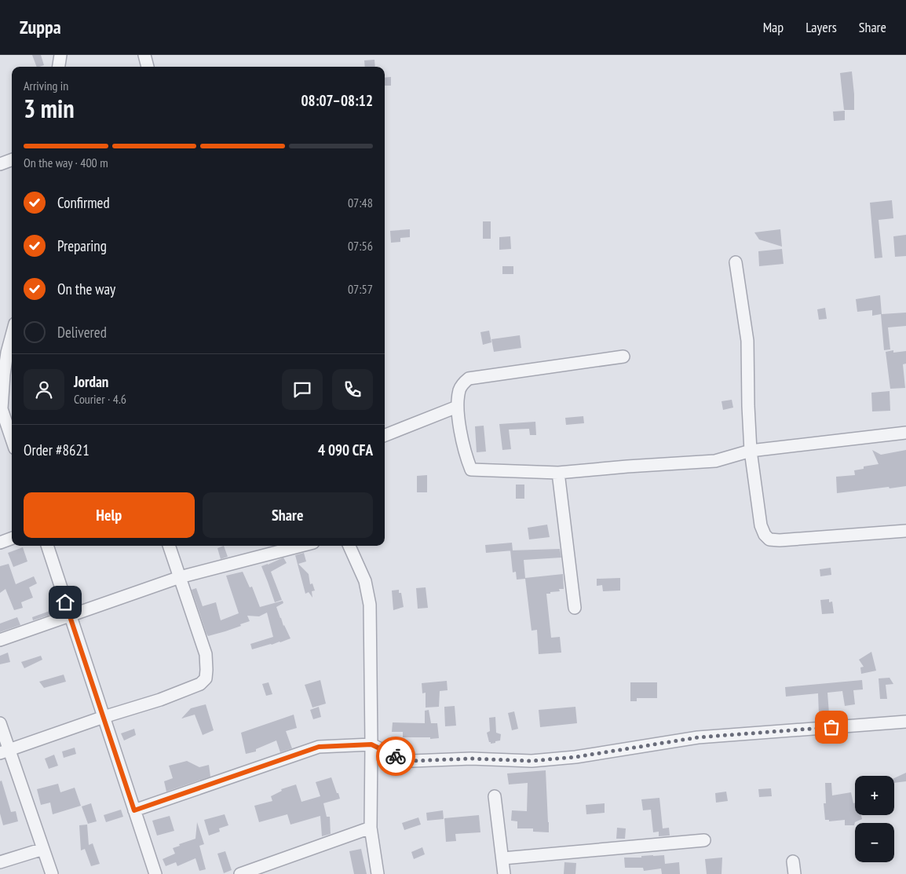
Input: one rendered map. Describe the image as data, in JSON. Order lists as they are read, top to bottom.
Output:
{
  "page": {
    "header": "Zuppa",
    "nav": ["Map", "Layers", "Share"],
    "heading": ["3 min", "Arriving in", "08:07–08:12"],
    "panel": [
      "Jordan",
      "Courier · 4.6",
      "Order #8621",
      "4 090 CFA"
    ],
    "bar": "On the way · 400 m",
    "list": [
      ["Confirmed", "07:48"],
      ["Preparing", "07:56"],
      ["On the way", "07:57"],
      "Delivered"
    ],
    "buttons": ["Help", "Share"],
    "map_buttons": ["+", "−"]
  }
}
